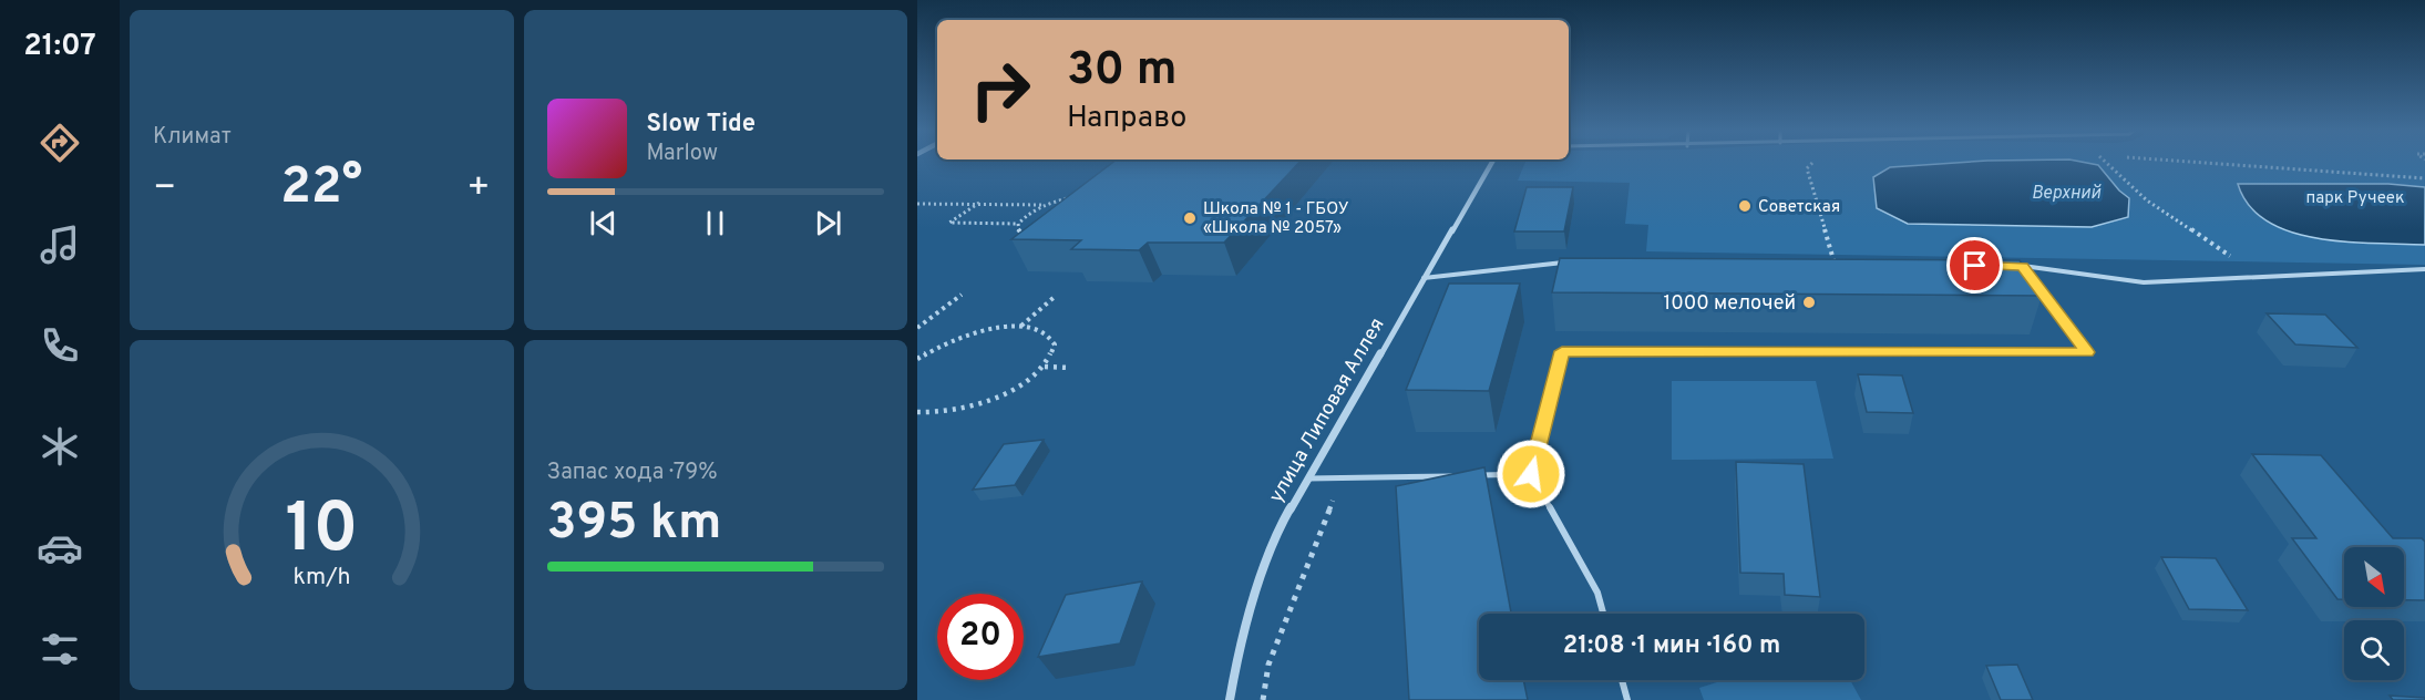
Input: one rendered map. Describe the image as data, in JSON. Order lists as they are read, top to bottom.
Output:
{
  "streets": {
    "street": ["улица Липовая Аллея"]
  },
  "water": ["Верхний"],
  "parks": ["парк Ручеек"],
  "places": ["Советская", "Школа № 1 - ГБОУ «Школа № 2057»", "1000 мелочей"],
  "north": "bottom right",
  "page": {
    "tabs": "21:07",
    "tile": [
      "Климат",
      ["Запас хода · 79%", "395 km"]
    ],
    "turn": ["30 m", "Направо"],
    "song": ["Slow Tide", "Marlow"],
    "heat": ["−", "22°", "+"],
    "limit": "20",
    "trip": "21:08 · 1 мин · 160 m",
    "gauge": ["10", "km/h"]
  }
}
